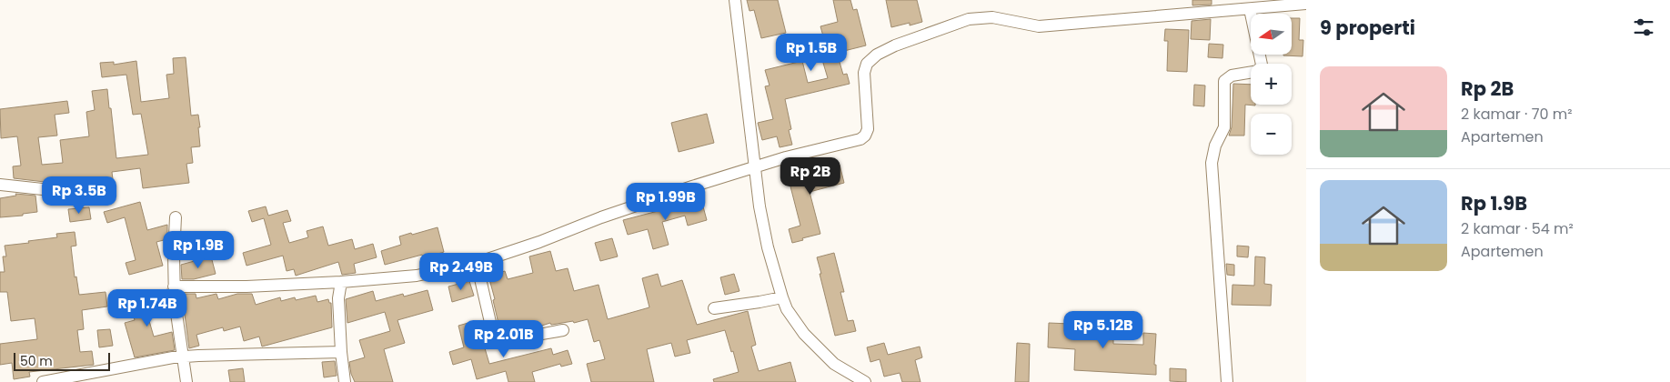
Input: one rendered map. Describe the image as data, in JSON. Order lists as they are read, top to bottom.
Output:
{
  "scale_bar": "50 m",
  "north": "left",
  "page": {
    "heading": "9 properti",
    "map_buttons": ["+", "−"],
    "price": [
      "Rp 1.5B",
      "Rp 2B",
      "Rp 3.5B",
      "Rp 1.99B",
      "Rp 1.9B",
      "Rp 2.49B",
      "Rp 1.74B",
      "Rp 5.12B",
      "Rp 2.01B"
    ],
    "list": [
      {
        "name": "Rp 2B",
        "note": "2 kamar · 70 m² · Apartemen"
      },
      {
        "name": "Rp 1.9B",
        "note": "2 kamar · 54 m² · Apartemen"
      }
    ],
    "scale": "50 m"
  }
}
